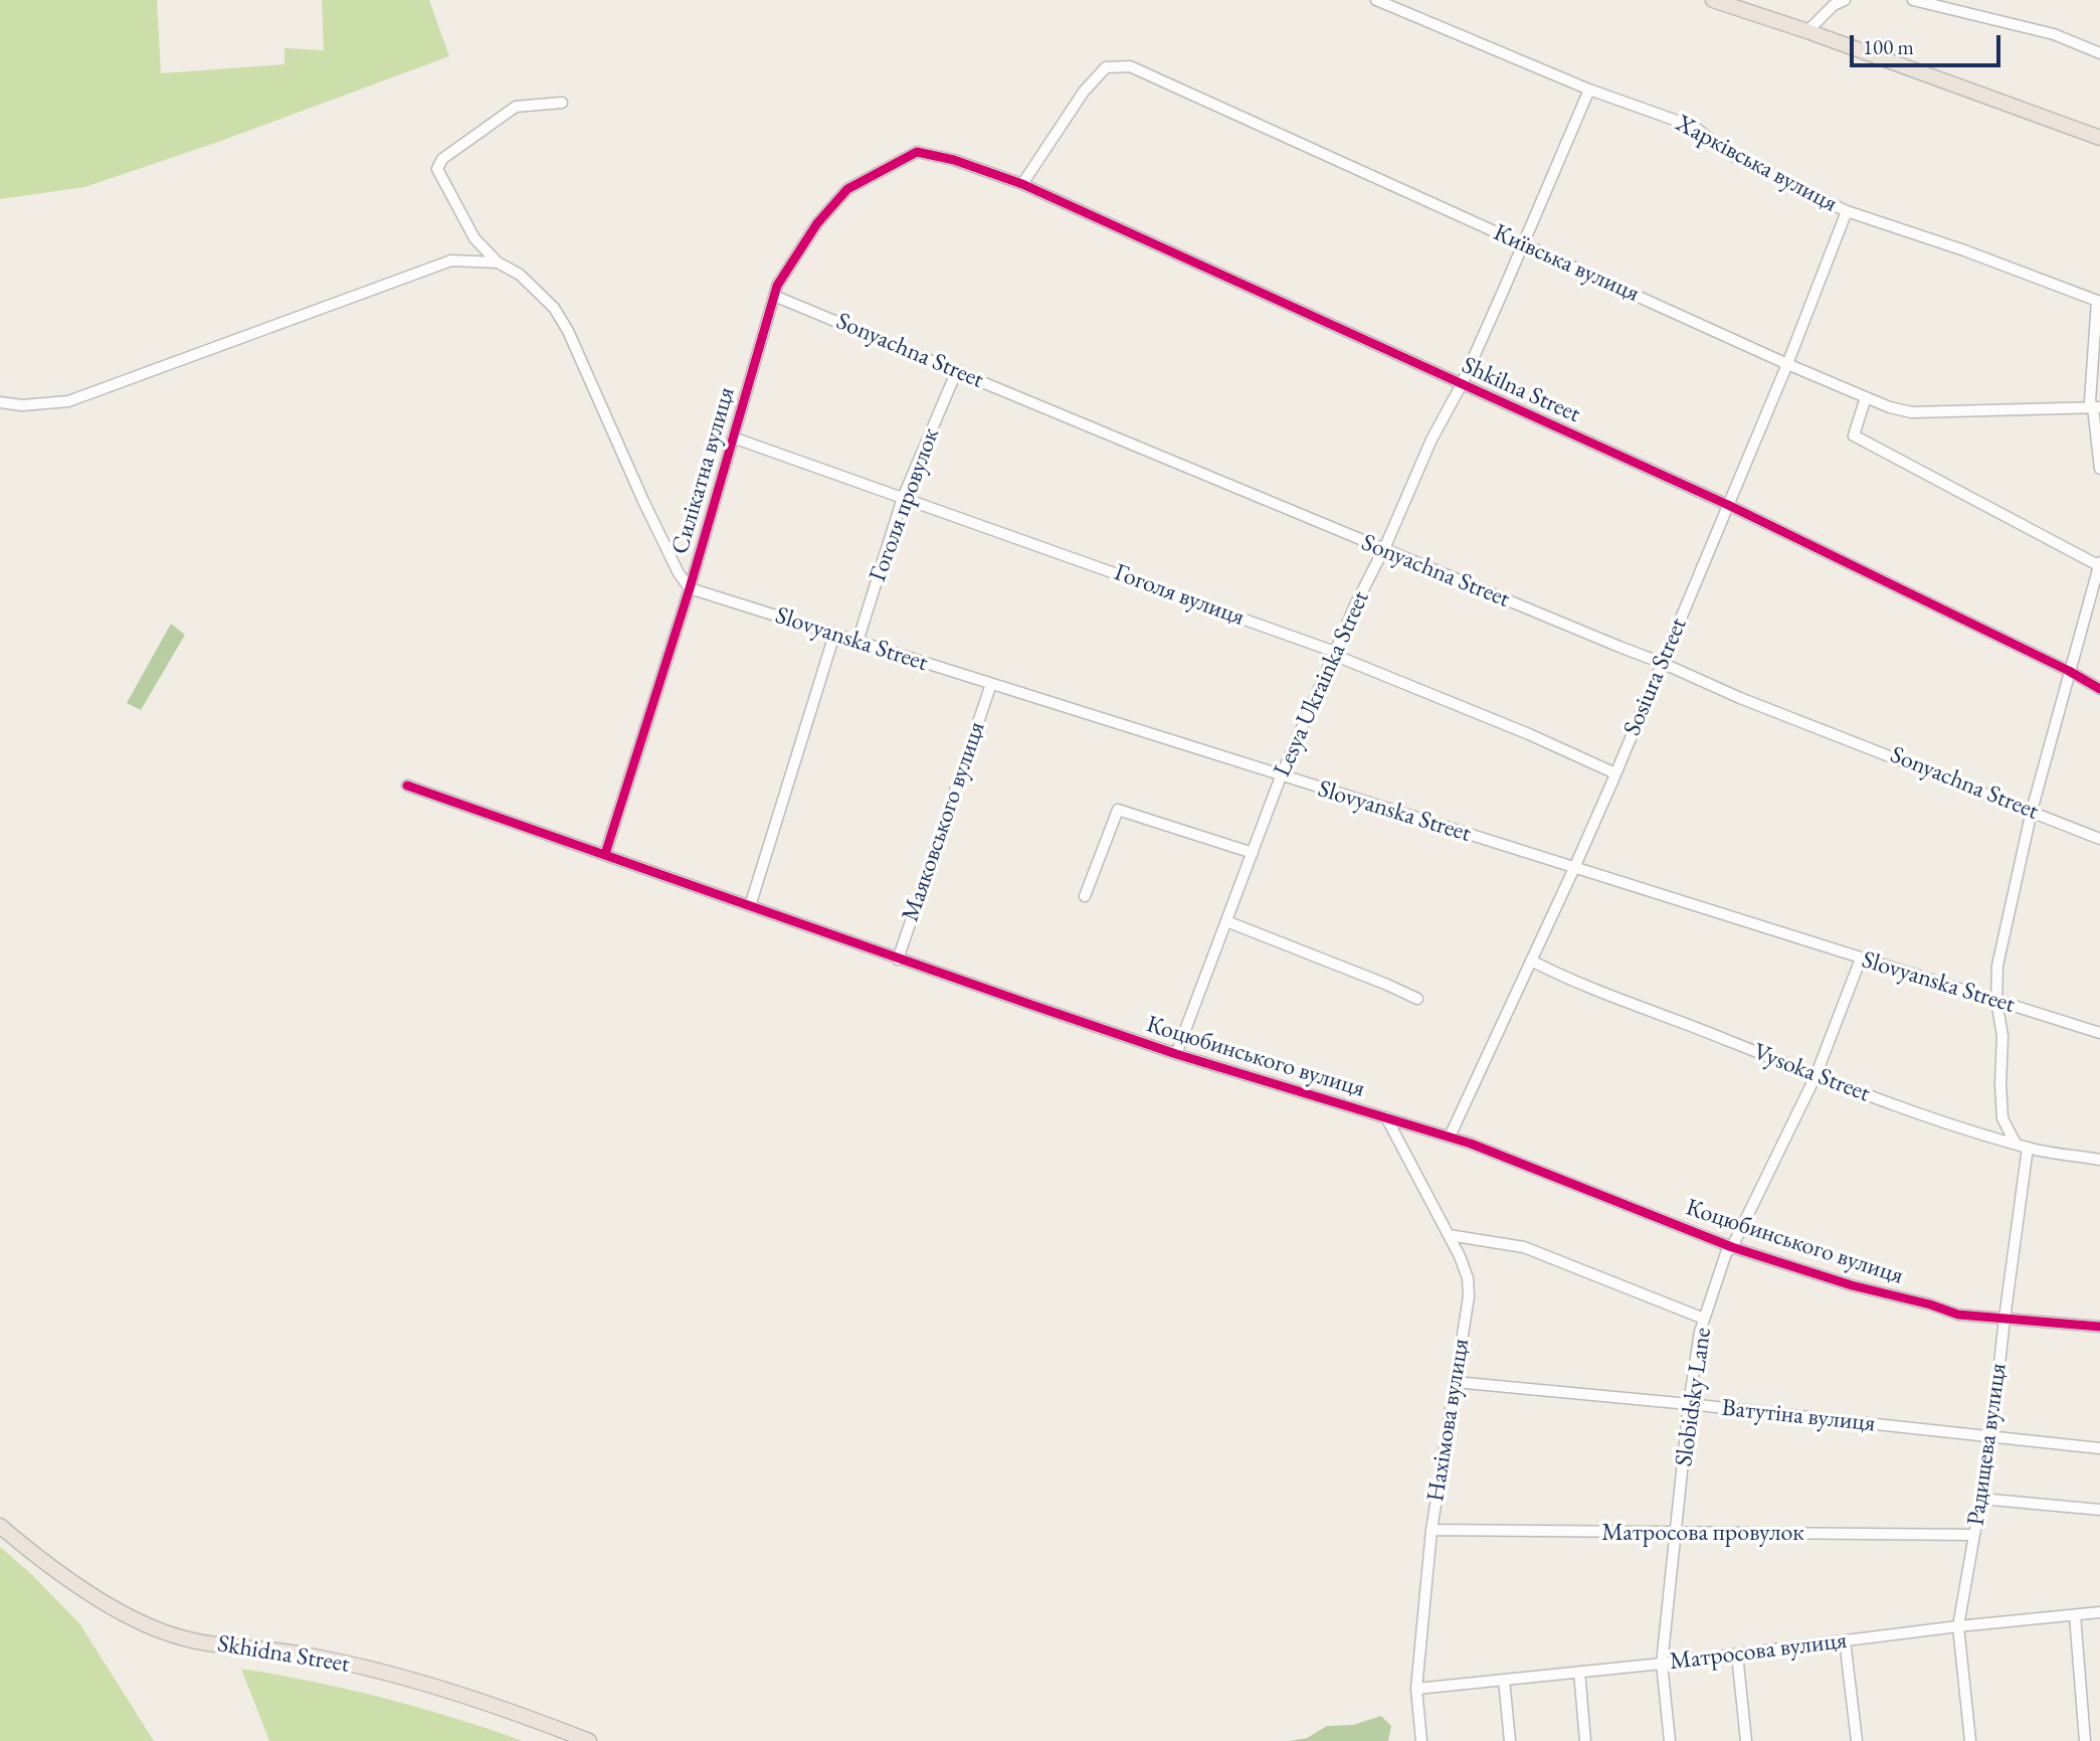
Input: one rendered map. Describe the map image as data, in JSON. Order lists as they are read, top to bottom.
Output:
{
  "streets": {
    "main road": ["Skhidna Street"],
    "street": [
      "Харківська вулиця",
      "Київська вулиця",
      "Sonyachna Street",
      "Shkilna Street",
      "Силікатна вулиця",
      "Гоголя провулок",
      "Гоголя вулиця",
      "Slovyanska Street",
      "Sosiura Street",
      "Lesya Ukrainka Street",
      "Маяковського вулиця",
      "Коцюбинського вулиця",
      "Vysoka Street",
      "Slobidsky Lane",
      "Ватутіна вулиця",
      "Нахімова вулиця",
      "Радищева вулиця",
      "Матросова провулок",
      "Матросова вулиця"
    ]
  },
  "crossings": [
    ["Харківська вулиця", "Sosiura Street"],
    ["Харківська вулиця", "Lesya Ukrainka Street"],
    ["Київська вулиця", "Shkilna Street"],
    ["Київська вулиця", "Sosiura Street"],
    ["Київська вулиця", "Lesya Ukrainka Street"],
    ["Sonyachna Street", "Силікатна вулиця"],
    ["Sonyachna Street", "Гоголя провулок"],
    ["Sonyachna Street", "Sosiura Street"],
    ["Sonyachna Street", "Lesya Ukrainka Street"],
    ["Shkilna Street", "Силікатна вулиця"],
    ["Shkilna Street", "Sosiura Street"],
    ["Shkilna Street", "Lesya Ukrainka Street"],
    ["Силікатна вулиця", "Гоголя вулиця"],
    ["Силікатна вулиця", "Slovyanska Street"],
    ["Силікатна вулиця", "Коцюбинського вулиця"],
    ["Гоголя провулок", "Гоголя вулиця"],
    ["Гоголя провулок", "Slovyanska Street"],
    ["Гоголя вулиця", "Sosiura Street"],
    ["Гоголя вулиця", "Lesya Ukrainka Street"],
    ["Slovyanska Street", "Sosiura Street"],
    ["Slovyanska Street", "Lesya Ukrainka Street"],
    ["Slovyanska Street", "Маяковського вулиця"],
    ["Slovyanska Street", "Slobidsky Lane"],
    ["Sosiura Street", "Коцюбинського вулиця"],
    ["Sosiura Street", "Vysoka Street"],
    ["Lesya Ukrainka Street", "Коцюбинського вулиця"],
    ["Маяковського вулиця", "Коцюбинського вулиця"],
    ["Коцюбинського вулиця", "Slobidsky Lane"],
    ["Коцюбинського вулиця", "Нахімова вулиця"],
    ["Коцюбинського вулиця", "Радищева вулиця"],
    ["Vysoka Street", "Slobidsky Lane"],
    ["Vysoka Street", "Радищева вулиця"],
    ["Slobidsky Lane", "Ватутіна вулиця"],
    ["Slobidsky Lane", "Матросова провулок"],
    ["Slobidsky Lane", "Матросова вулиця"],
    ["Ватутіна вулиця", "Нахімова вулиця"],
    ["Ватутіна вулиця", "Радищева вулиця"],
    ["Нахімова вулиця", "Матросова провулок"],
    ["Нахімова вулиця", "Матросова вулиця"],
    ["Радищева вулиця", "Матросова провулок"],
    ["Радищева вулиця", "Матросова вулиця"]
  ],
  "scale_bar": "100 m"
}
